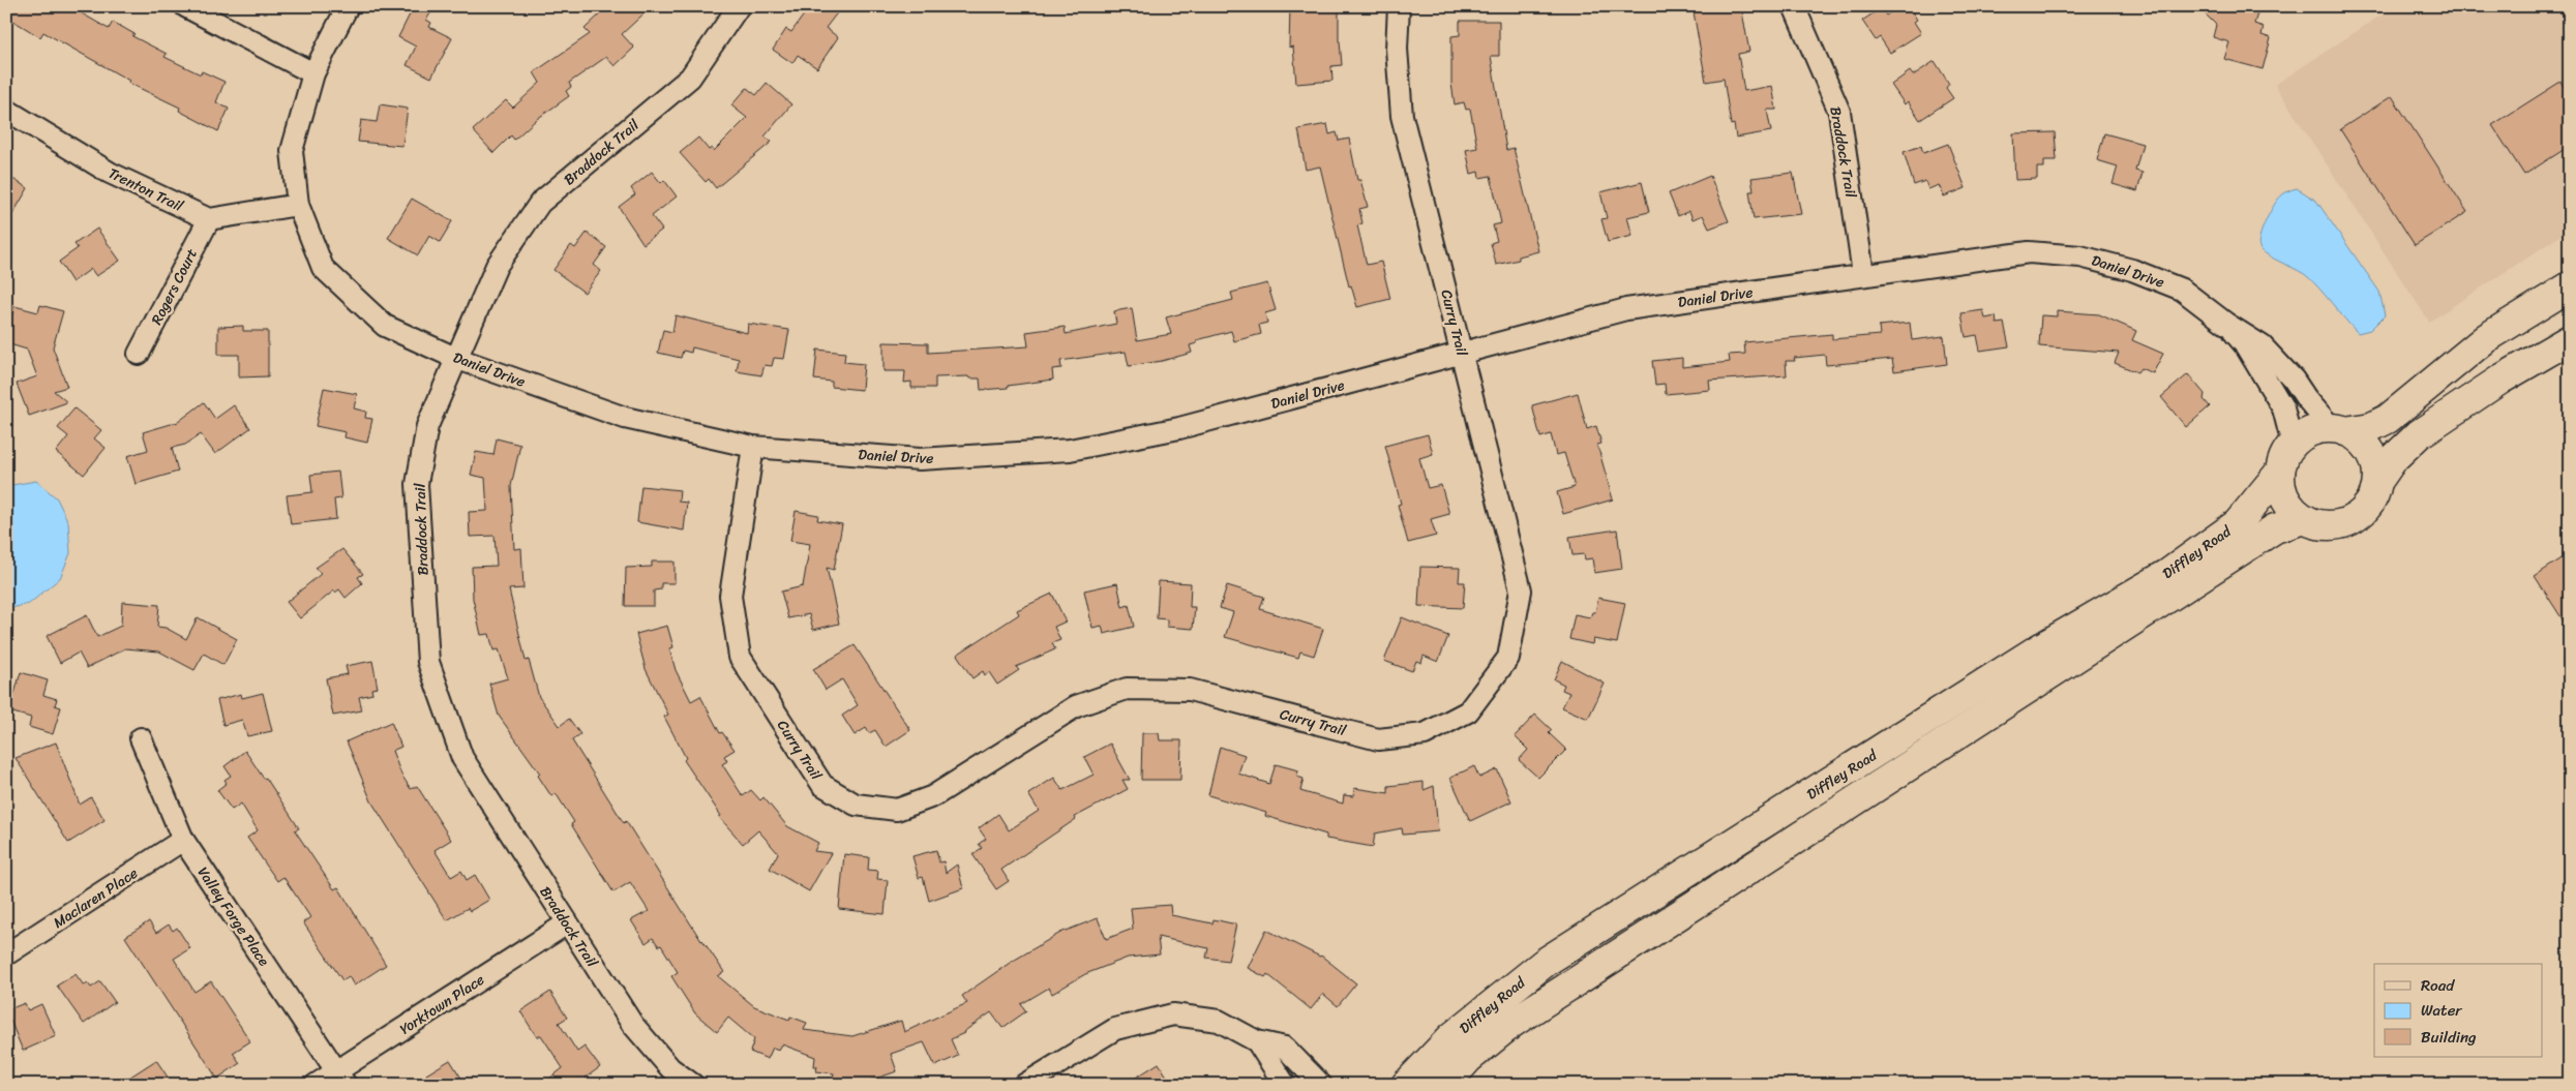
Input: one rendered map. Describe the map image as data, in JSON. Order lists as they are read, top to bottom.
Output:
{
  "streets": {
    "main road": ["Diffley Road"],
    "street": [
      "Braddock Trail",
      "Trenton Trail",
      "Daniel Drive",
      "Rogers Court",
      "Curry Trail",
      "Maclaren Place",
      "Valley Forge Place",
      "Yorktown Place"
    ]
  },
  "crossings": [
    ["Braddock Trail", "Daniel Drive"],
    ["Braddock Trail", "Yorktown Place"],
    ["Trenton Trail", "Rogers Court"],
    ["Daniel Drive", "Curry Trail"],
    ["Daniel Drive", "Diffley Road"],
    ["Maclaren Place", "Valley Forge Place"],
    ["Valley Forge Place", "Yorktown Place"]
  ],
  "legend": ["Road", "Water", "Building"]
}
